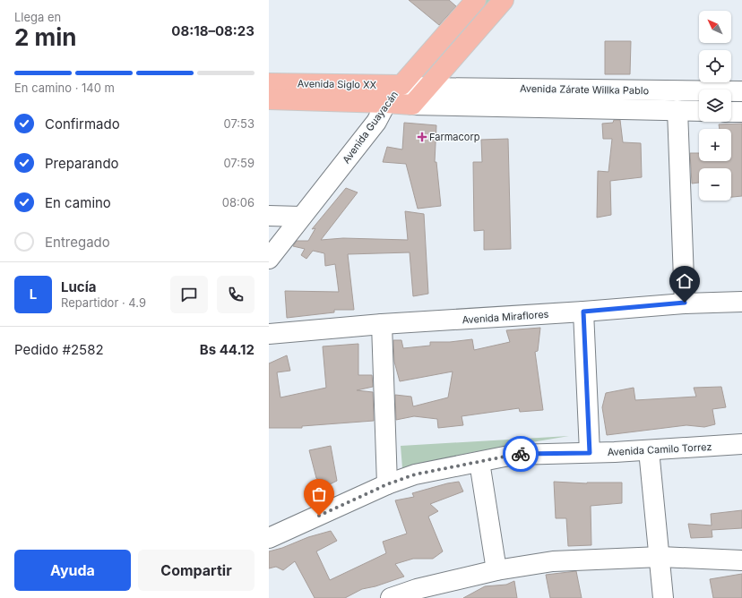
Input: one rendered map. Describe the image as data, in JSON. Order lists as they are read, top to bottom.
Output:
{
  "streets": {
    "highway": ["Avenida Siglo XX", "Avenida Guayacán"],
    "street": ["Avenida Zárate Willka Pablo", "Avenida Miraflores", "Avenida Camilo Torrez"]
  },
  "crossings": [
    ["Avenida Siglo XX", "Avenida Zárate Willka Pablo"],
    ["Avenida Siglo XX", "Avenida Guayacán"]
  ],
  "places": {
    "health": ["Farmacorp"]
  },
  "north": "top left",
  "page": {
    "heading": ["2 min", "Llega en", "08:18–08:23"],
    "panel": [
      "Lucía",
      "Repartidor · 4.9",
      "Pedido #2582",
      "Bs 44.12"
    ],
    "map_buttons": ["+", "−"],
    "bar": "En camino · 140 m",
    "list": [
      ["Confirmado", "07:53"],
      ["Preparando", "07:59"],
      ["En camino", "08:06"],
      "Entregado"
    ],
    "round": "L",
    "buttons": ["Ayuda", "Compartir"]
  }
}
